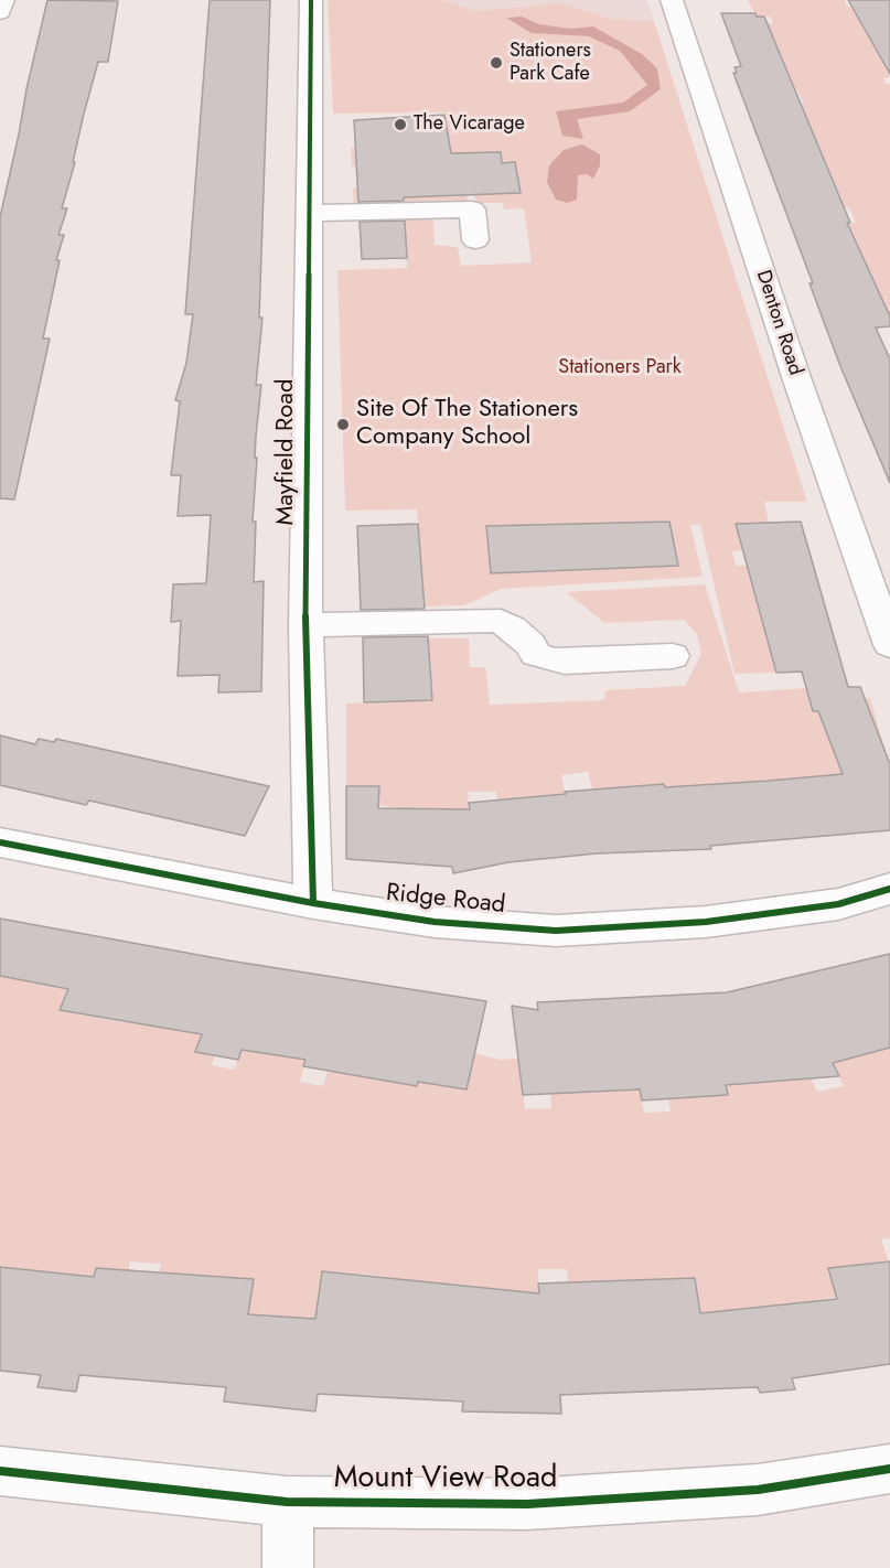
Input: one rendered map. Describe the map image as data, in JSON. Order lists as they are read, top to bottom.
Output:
{
  "streets": {
    "street": [
      "Denton Road",
      "Mayfield Road",
      "Ridge Road",
      "Mount View Road"
    ]
  },
  "crossings": [
    ["Mayfield Road", "Ridge Road"]
  ],
  "parks": ["Stationers Park"],
  "places": ["Stationers Park Cafe", "The Vicarage", "Site Of The Stationers Company School"]
}
